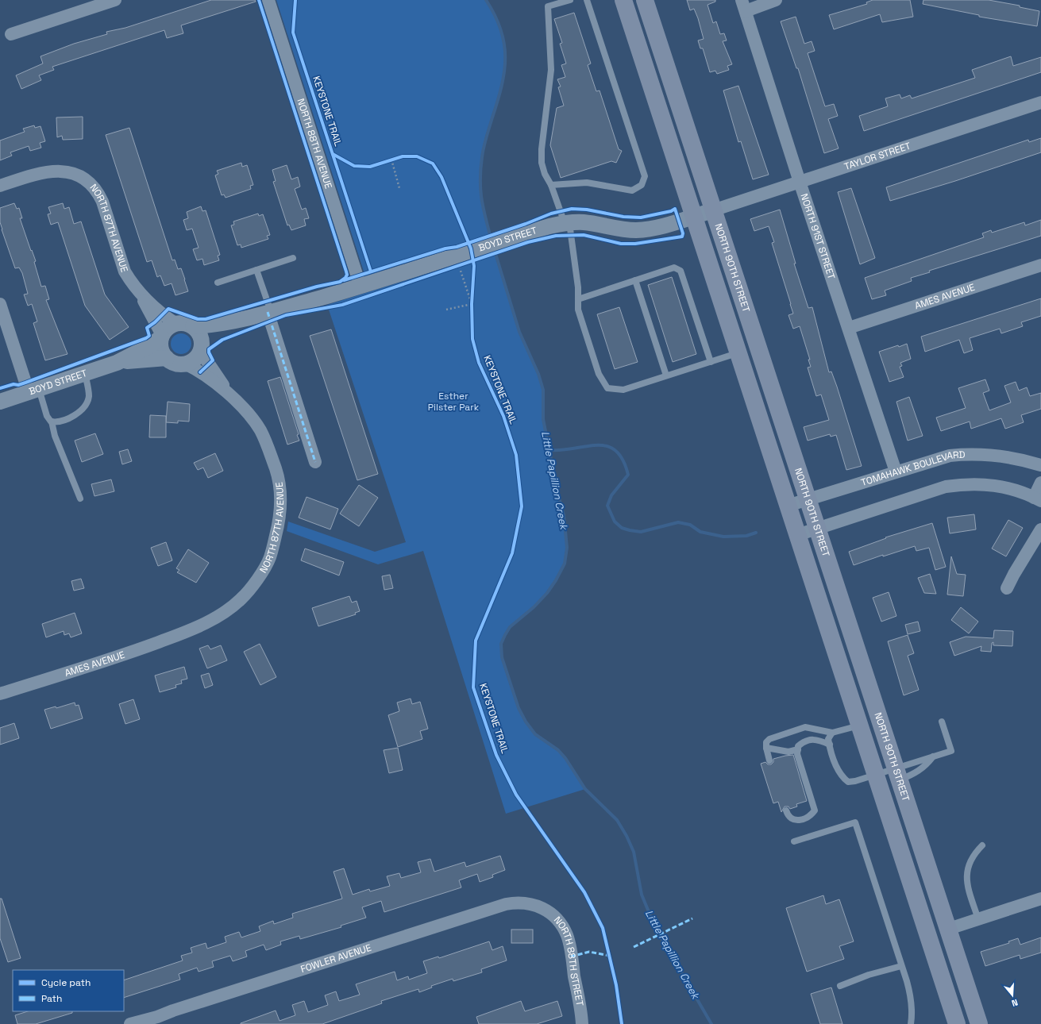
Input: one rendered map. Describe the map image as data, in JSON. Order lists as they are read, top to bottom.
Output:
{
  "streets": {
    "main road": ["NORTH 90TH STREET"],
    "street": [
      "NORTH 88TH AVENUE",
      "TAYLOR STREET",
      "NORTH 87TH AVENUE",
      "NORTH 91ST STREET",
      "BOYD STREET",
      "AMES AVENUE",
      "TOMAHAWK BOULEVARD",
      "FOWLER AVENUE",
      "NORTH 88TH STREET"
    ],
    "cycle path": ["KEYSTONE TRAIL"]
  },
  "crossings": [
    ["NORTH 88TH AVENUE", "BOYD STREET"],
    ["TAYLOR STREET", "NORTH 91ST STREET"],
    ["TAYLOR STREET", "BOYD STREET"],
    ["TAYLOR STREET", "NORTH 90TH STREET"],
    ["NORTH 87TH AVENUE", "BOYD STREET"],
    ["NORTH 87TH AVENUE", "AMES AVENUE"],
    ["NORTH 91ST STREET", "AMES AVENUE"],
    ["NORTH 91ST STREET", "TOMAHAWK BOULEVARD"],
    ["BOYD STREET", "NORTH 90TH STREET"],
    ["NORTH 90TH STREET", "TOMAHAWK BOULEVARD"],
    ["FOWLER AVENUE", "NORTH 88TH STREET"]
  ],
  "water": ["Little Papillion Creek"],
  "parks": ["Esther Pilster Park"],
  "legend": ["Cycle path", "Path"],
  "north": "bottom"
}
